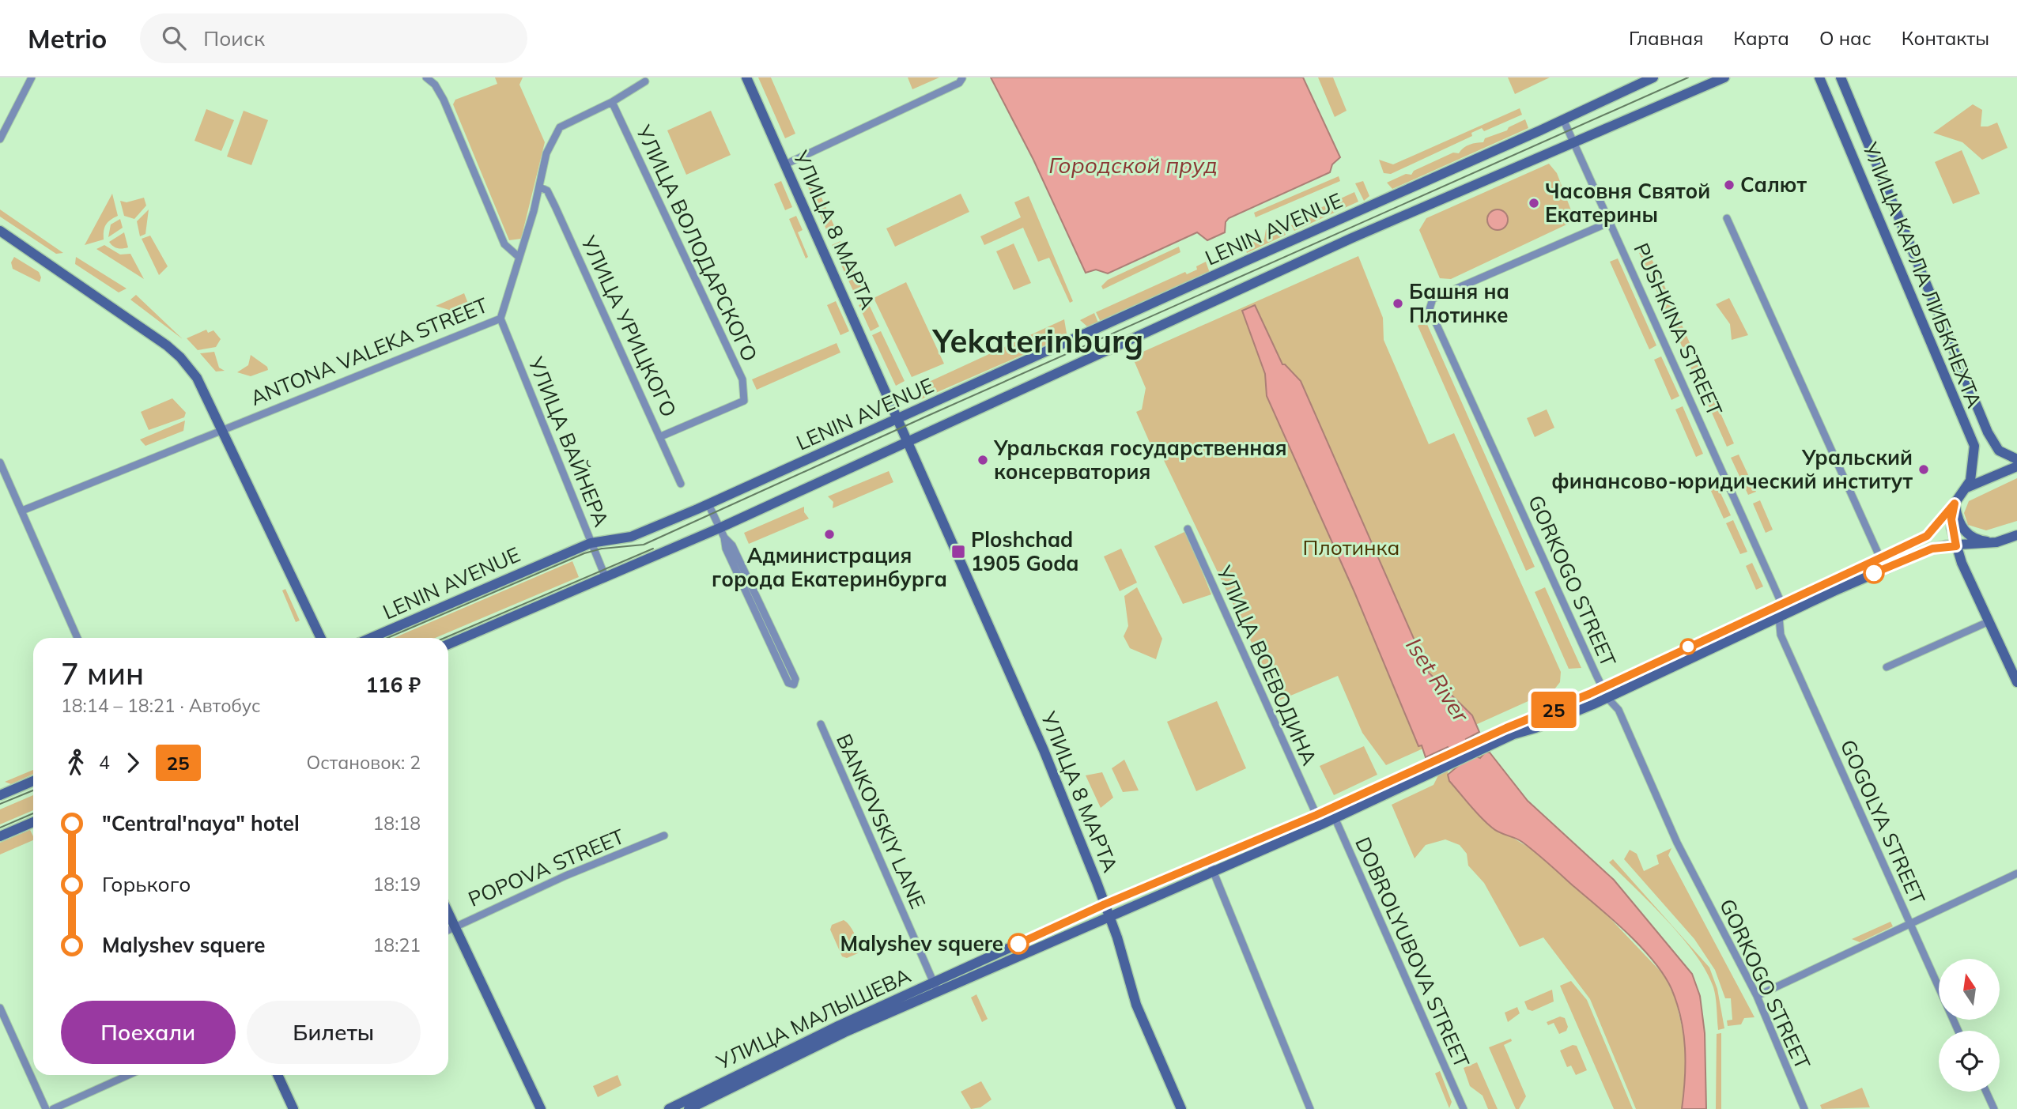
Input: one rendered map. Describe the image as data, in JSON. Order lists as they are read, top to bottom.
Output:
{
  "streets": {
    "main road": [
      "LENIN AVENUE",
      "УЛИЦА 8 МАРТА",
      "УЛИЦА КАРЛА ЛИБКНЕХТА",
      "УЛИЦА МАЛЫШЕВА"
    ],
    "street": [
      "УЛИЦА ВОЛОДАРСКОГО",
      "УЛИЦА УРИЦКОГО",
      "PUSHKINA STREET",
      "ANTONA VALEKA STREET",
      "УЛИЦА ВАЙНЕРА",
      "GORKOGO STREET",
      "УЛИЦА ВОЕВОДИНА",
      "BANKOVSKIY LANE",
      "GOGOLYA STREET",
      "POPOVA STREET",
      "DOBROLYUBOVA STREET"
    ]
  },
  "crossings": [
    ["LENIN AVENUE", "УЛИЦА 8 МАРТА"],
    ["LENIN AVENUE", "PUSHKINA STREET"],
    ["LENIN AVENUE", "УЛИЦА ВАЙНЕРА"],
    ["УЛИЦА 8 МАРТА", "УЛИЦА МАЛЫШЕВА"],
    ["УЛИЦА ВОЛОДАРСКОГО", "УЛИЦА УРИЦКОГО"],
    ["УЛИЦА ВОЛОДАРСКОГО", "ANTONA VALEKA STREET"],
    ["УЛИЦА УРИЦКОГО", "ANTONA VALEKA STREET"],
    ["PUSHKINA STREET", "GORKOGO STREET"],
    ["ANTONA VALEKA STREET", "УЛИЦА ВАЙНЕРА"],
    ["УЛИЦА ВОЕВОДИНА", "УЛИЦА МАЛЫШЕВА"],
    ["BANKOVSKIY LANE", "УЛИЦА МАЛЫШЕВА"],
    ["DOBROLYUBOVA STREET", "УЛИЦА МАЛЫШЕВА"]
  ],
  "districts": ["Yekaterinburg"],
  "water": ["Городской пруд", "Iset River"],
  "parks": ["Плотинка"],
  "places": {
    "other": [
      "Салют",
      "Часовня Святой Екатерины",
      "Башня на Плотинке",
      "Уральская государственная консерватория",
      "Уральский финансово-юридический институт",
      "Администрация города Екатеринбурга",
      "Malyshev squere"
    ],
    "transit": ["Ploshchad 1905 Goda"]
  },
  "lines": ["bus line 25"],
  "north": "top",
  "page": {
    "header": "Metrio",
    "search": "Поиск",
    "nav": [
      "Главная",
      "Карта",
      "О нас",
      "Контакты"
    ],
    "on_map": "25",
    "heading": ["7 мин", "18:14 – 18:21 · Автобус", "116 ₽"],
    "legs": ["4", "25", "Остановок: 2"],
    "list": [
      {
        "name": "\"Central'naya\" hotel",
        "value": "18:18"
      },
      {
        "name": "Горького",
        "value": "18:19"
      },
      {
        "name": "Malyshev squere",
        "value": "18:21"
      }
    ],
    "buttons": ["Поехали", "Билеты"]
  }
}
